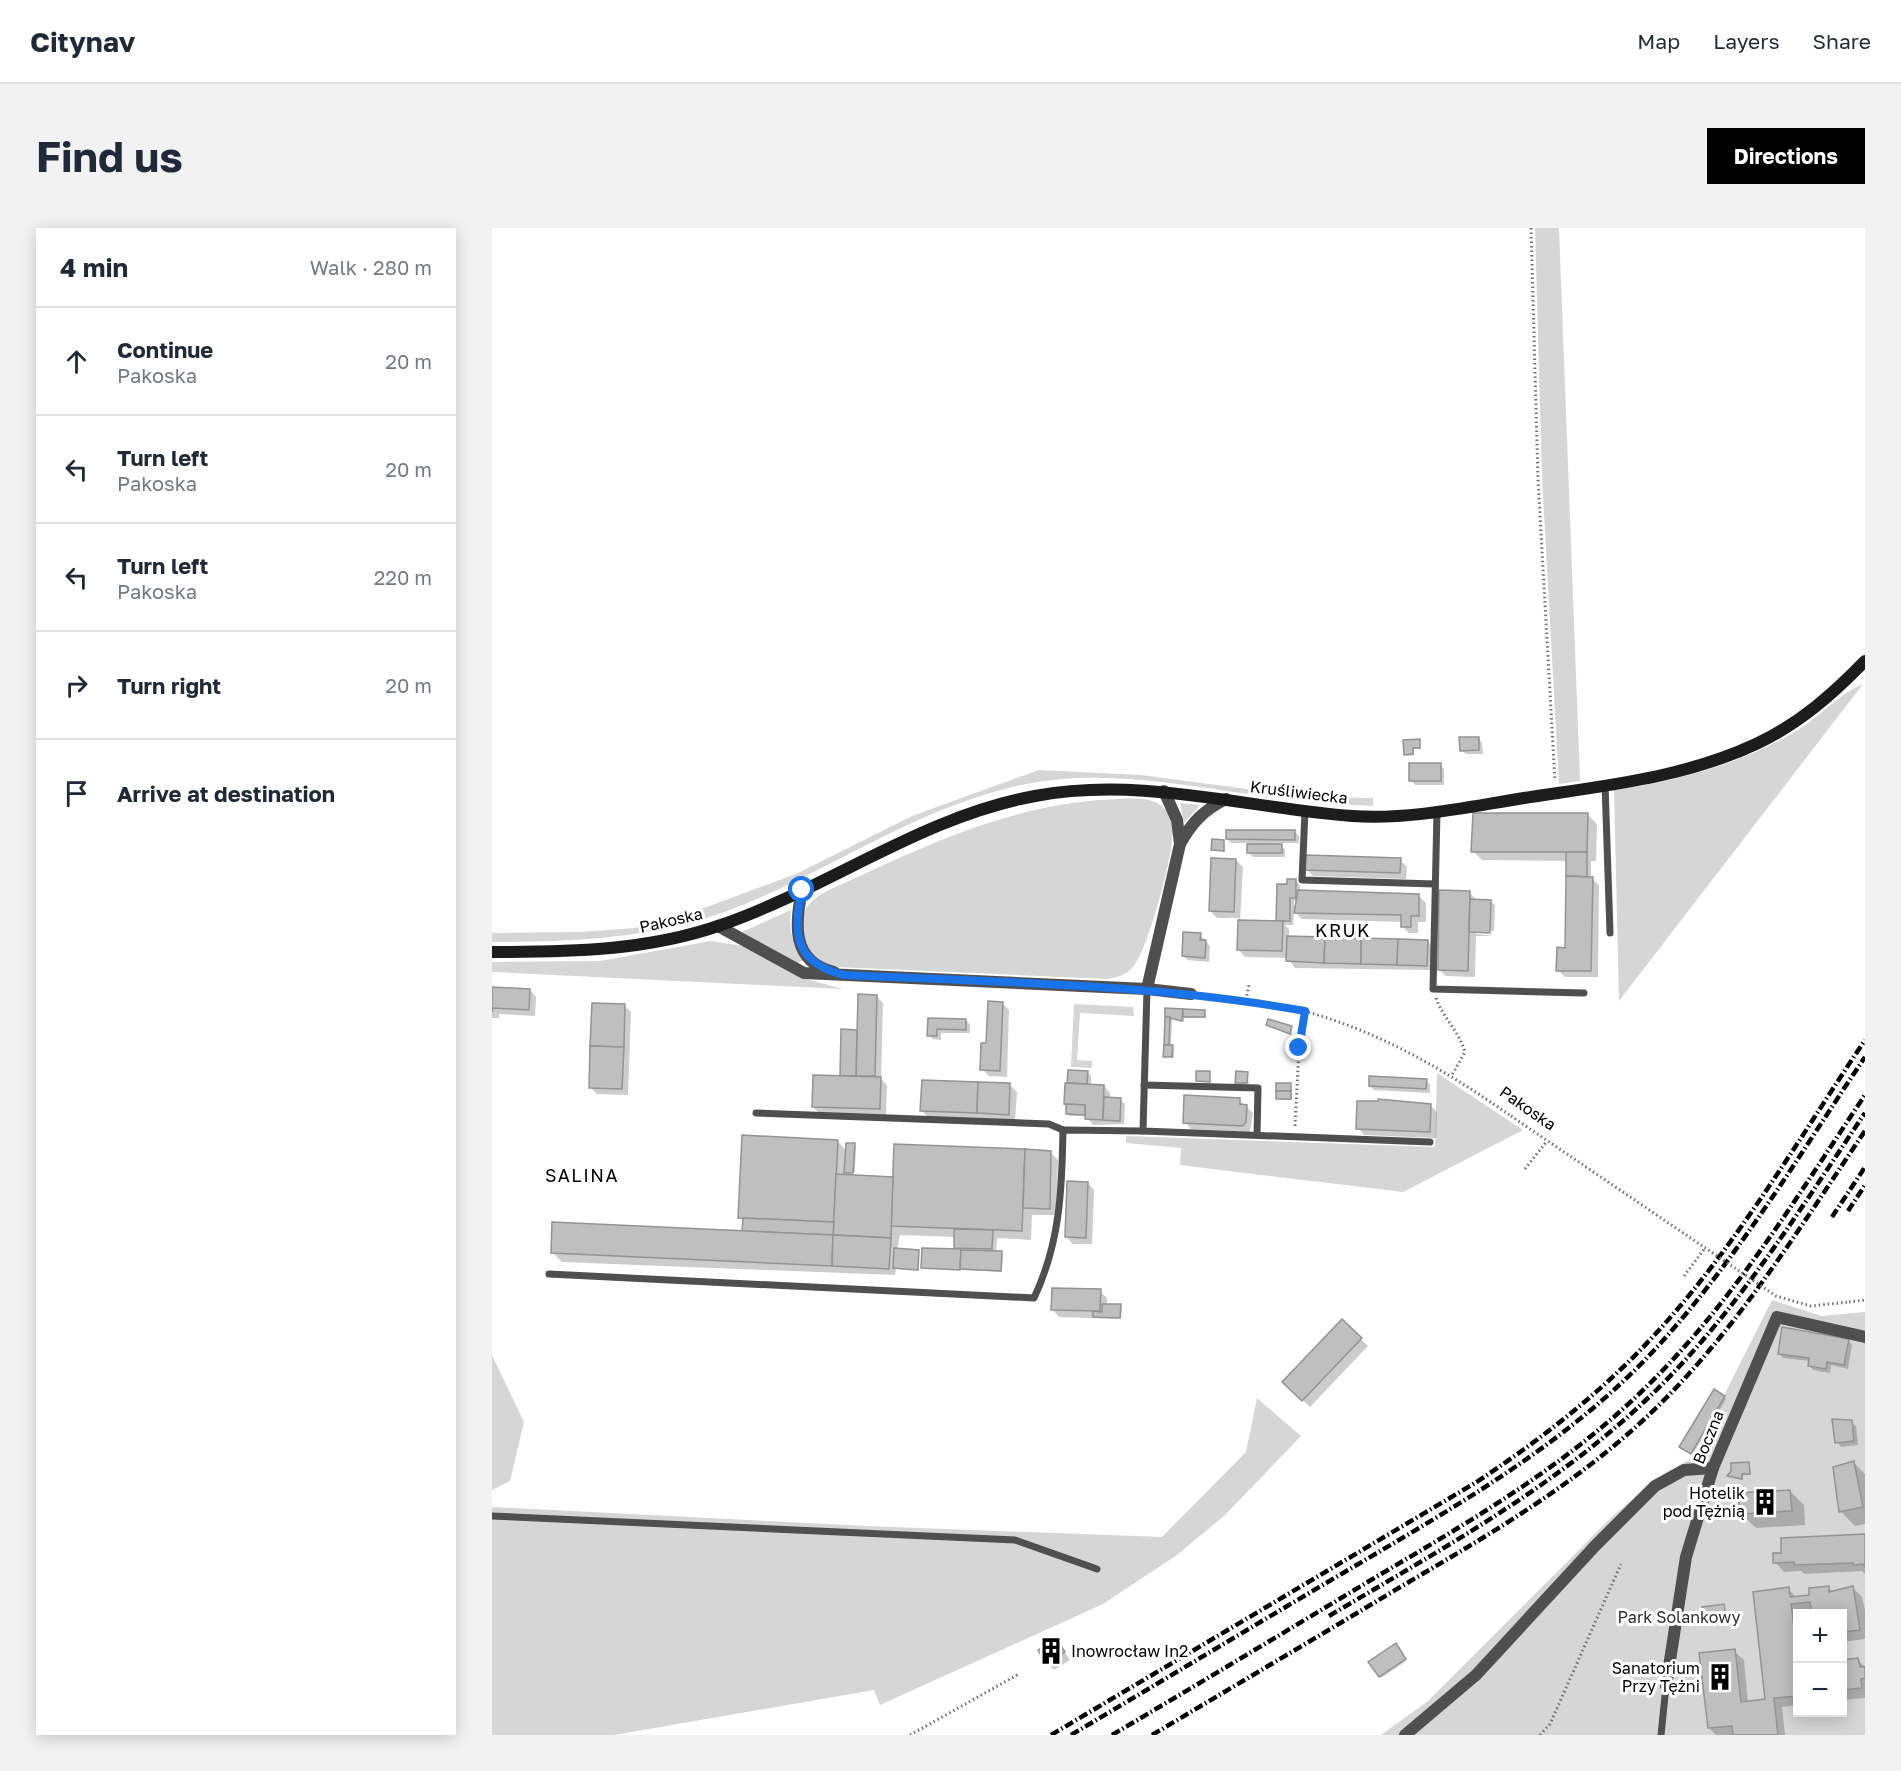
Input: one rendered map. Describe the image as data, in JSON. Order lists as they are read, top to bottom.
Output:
{
  "streets": {
    "main road": ["Kruśliwiecka", "Pakoska"],
    "street": ["Boczna"]
  },
  "crossings": [
    ["Kruśliwiecka", "Pakoska"]
  ],
  "districts": ["KRUK", "SALINA"],
  "parks": ["Park Solankowy"],
  "places": {
    "building": ["Hotelik pod Tężnią", "Inowrocław In2", "Sanatorium Przy Tężni"]
  },
  "page": {
    "header": "Citynav",
    "nav": ["Map", "Layers", "Share"],
    "buttons": "Directions",
    "title": "Find us",
    "heading": ["4 min", "Walk · 280 m"],
    "list": [
      ["Continue", "Pakoska", "20 m"],
      ["Turn left", "Pakoska", "20 m"],
      ["Turn left", "Pakoska", "220 m"],
      ["Turn right", "20 m"],
      "Arrive at destination"
    ],
    "map_buttons": ["+", "−"]
  }
}
